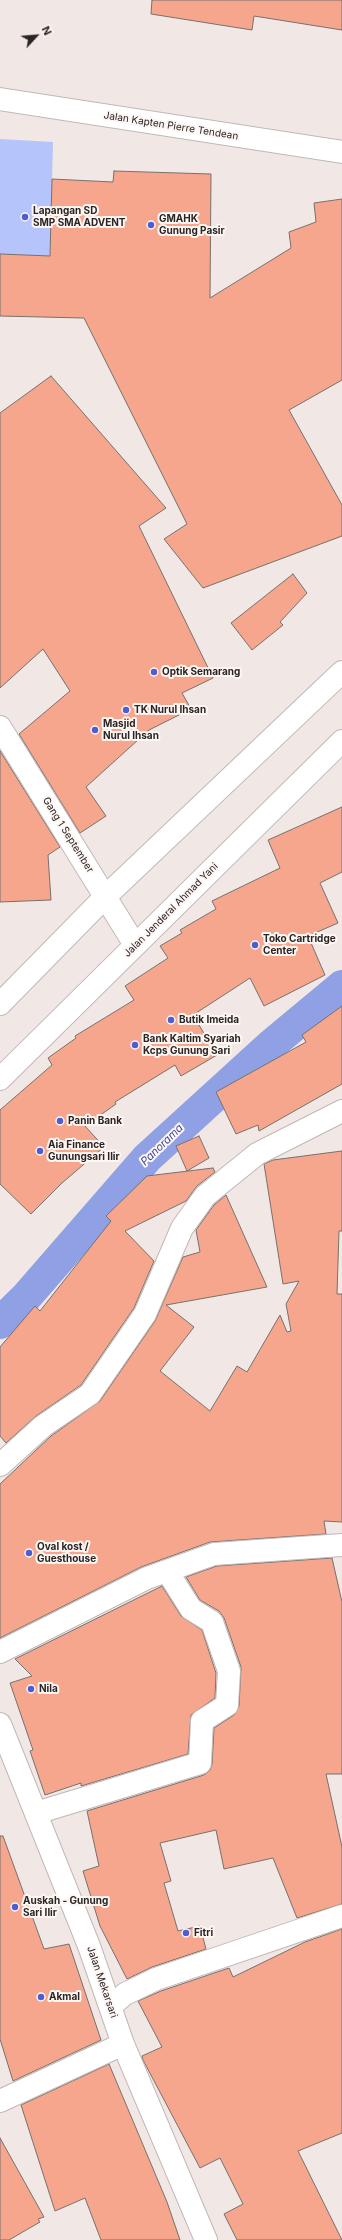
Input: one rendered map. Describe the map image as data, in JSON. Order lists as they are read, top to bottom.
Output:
{
  "streets": {
    "street": [
      "Jalan Kapten Pierre Tendean",
      "Gang 1 September",
      "Jalan Jenderal Ahmad Yani",
      "Jalan Mekarsari"
    ]
  },
  "crossings": [
    ["Gang 1 September", "Jalan Jenderal Ahmad Yani"]
  ],
  "water": ["Panorama"],
  "places": [
    "Lapangan SD SMP SMA ADVENT",
    "GMAHK Gunung Pasir",
    "Optik Semarang",
    "TK Nurul Ihsan",
    "Masjid Nurul Ihsan",
    "Toko Cartridge Center",
    "Butik Imeida",
    "Bank Kaltim Syariah Kcps Gunung Sari",
    "Panin Bank",
    "Aia Finance Gunungsari Ilir",
    "Oval kost / Guesthouse",
    "Nila",
    "Auskah - Gunung Sari Ilir",
    "Fitri",
    "Akmal"
  ],
  "north": "top right"
}
